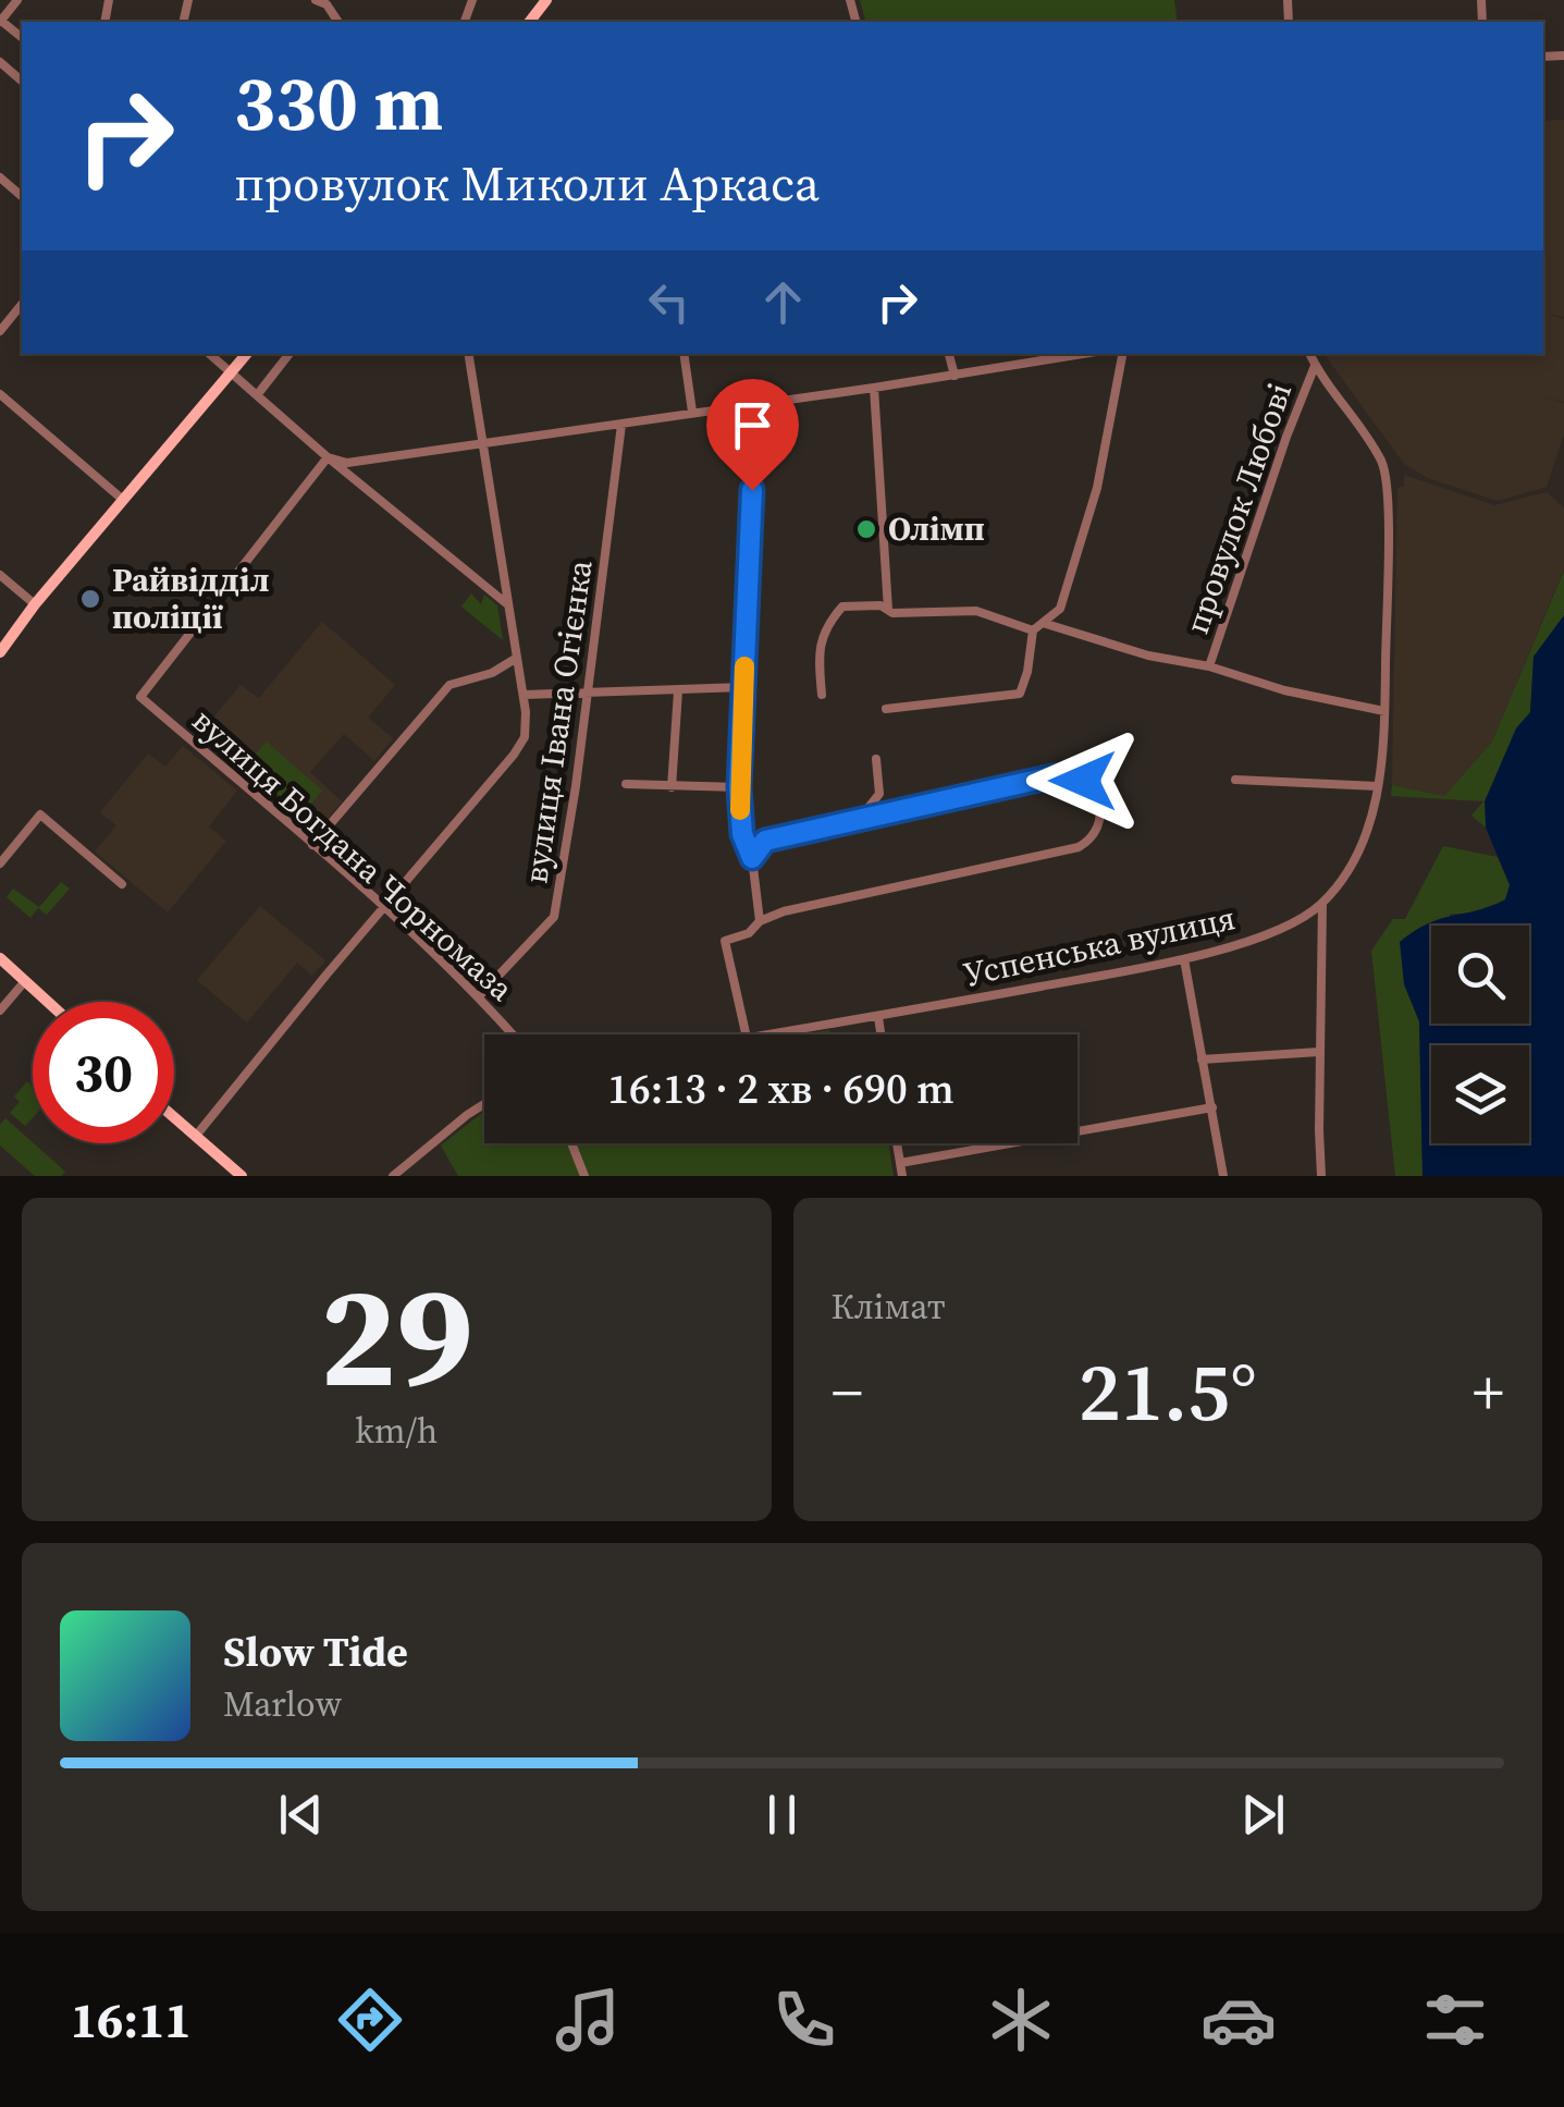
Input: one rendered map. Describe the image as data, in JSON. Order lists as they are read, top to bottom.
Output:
{
  "streets": {
    "street": [
      "провулок Любові",
      "вулиця Івана Огієнка",
      "вулиця Богдана Чорномаза",
      "Успенська вулиця"
    ]
  },
  "crossings": [
    ["провулок Любові", "Успенська вулиця"],
    ["вулиця Івана Огієнка", "вулиця Богдана Чорномаза"]
  ],
  "places": ["Олімп", "Райвідділ поліції"],
  "page": {
    "turn": ["330 m", "провулок Миколи Аркаса"],
    "limit": "30",
    "trip": "16:13 · 2 хв · 690 m",
    "tile": [
      ["29", "km/h"],
      "Клімат"
    ],
    "heat": ["−", "21.5°", "+"],
    "song": ["Slow Tide", "Marlow"],
    "tabs": "16:11"
  }
}
